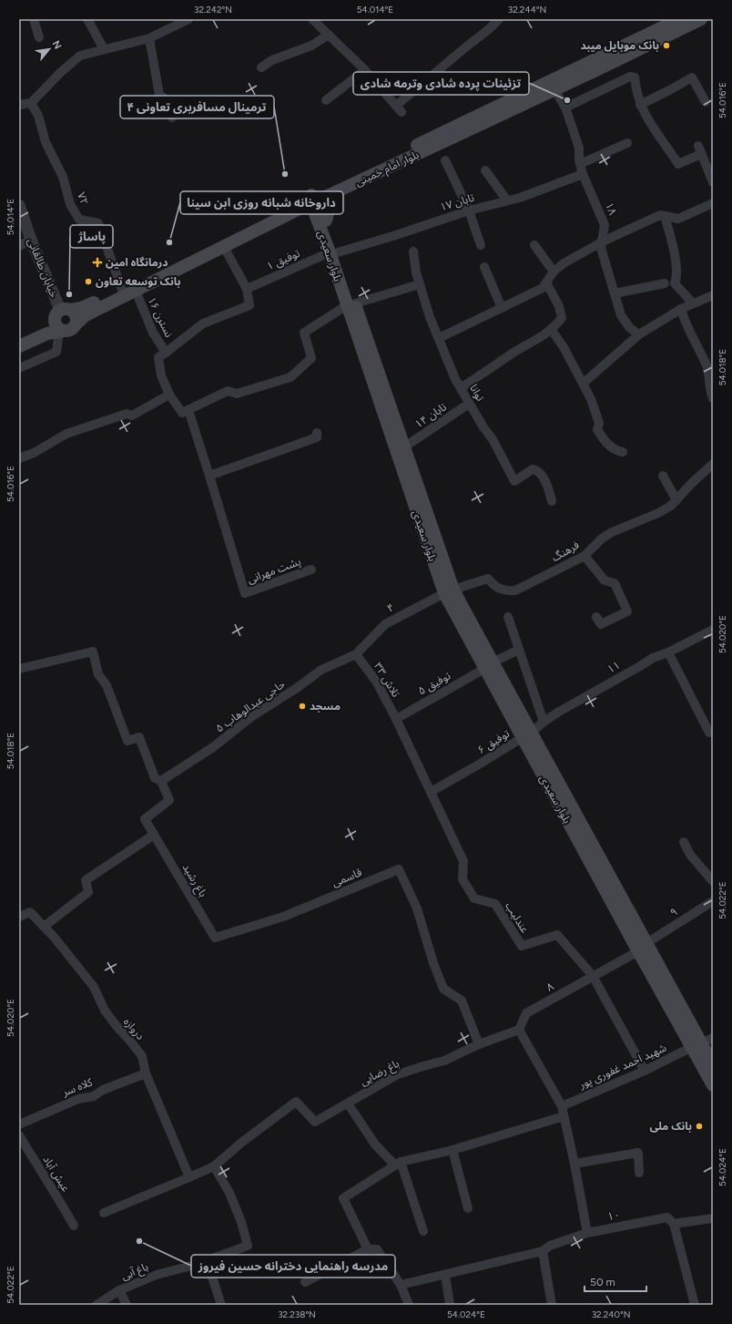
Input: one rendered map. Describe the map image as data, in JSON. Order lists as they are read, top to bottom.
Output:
{
  "streets": {
    "main road": ["بلوار امام خمینی", "بلوار سعیدی"],
    "street": [
      "۷۲",
      "تابان ۱۷",
      "۱۸",
      "توفیق ۱",
      "خیابان طالقانی",
      "نسترن ۱۶",
      "توانا",
      "تابان ۱۴",
      "فرهنگ",
      "پشت مهرانی",
      "۴",
      "۱۱",
      "تلاش ۳۳",
      "توفیق ۵",
      "حاجی عبدالوهاب ۵",
      "توفیق ۶",
      "قاسمی",
      "باغ رشید",
      "۹",
      "عندلیب",
      "۸",
      "دروازه",
      "شهید احمد غفوری پور",
      "باغ رضایی",
      "کلاه سر",
      "عیش آباد",
      "۱۰",
      "باغ آبی"
    ]
  },
  "crossings": [
    ["بلوار امام خمینی", "۷۲"],
    ["بلوار امام خمینی", "۱۸"],
    ["بلوار امام خمینی", "بلوار سعیدی"],
    ["بلوار امام خمینی", "خیابان طالقانی"],
    ["بلوار امام خمینی", "نسترن ۱۶"],
    ["تابان ۱۷", "۱۸"],
    ["تابان ۱۷", "بلوار سعیدی"],
    ["تابان ۱۷", "توفیق ۱"],
    ["بلوار سعیدی", "توفیق ۱"],
    ["بلوار سعیدی", "تابان ۱۴"],
    ["بلوار سعیدی", "فرهنگ"],
    ["بلوار سعیدی", "۴"],
    ["بلوار سعیدی", "۱۱"],
    ["بلوار سعیدی", "توفیق ۵"],
    ["بلوار سعیدی", "توفیق ۶"],
    ["بلوار سعیدی", "۹"],
    ["بلوار سعیدی", "۸"],
    ["بلوار سعیدی", "شهید احمد غفوری پور"],
    ["توانا", "تابان ۱۴"],
    ["فرهنگ", "۴"],
    ["۴", "تلاش ۳۳"],
    ["۴", "حاجی عبدالوهاب ۵"],
    ["۱۱", "توفیق ۶"],
    ["تلاش ۳۳", "توفیق ۵"],
    ["تلاش ۳۳", "حاجی عبدالوهاب ۵"],
    ["تلاش ۳۳", "توفیق ۶"],
    ["تلاش ۳۳", "عندلیب"],
    ["حاجی عبدالوهاب ۵", "باغ رشید"],
    ["قاسمی", "باغ رشید"],
    ["قاسمی", "باغ رضایی"],
    ["۹", "۸"],
    ["عندلیب", "۸"],
    ["دروازه", "کلاه سر"],
    ["باغ رضایی", "باغ آبی"]
  ],
  "places": {
    "other": [
      "بانک موبایل میبد",
      "تزئینات پرده شادی وترمه شادی",
      "ترمینال مسافربری تعاونی ۴",
      "داروخانه شبانه روزی ابن سینا",
      "بانک توسعه تعاون",
      "پاساژ",
      "مسجد",
      "بانک ملی",
      "مدرسه راهنمایی دخترانه حسین فیروز"
    ],
    "health": ["درمانگاه امین"]
  },
  "scale_bar": "50 m",
  "north": "top right",
  "coordinates": [
    "32.242°N",
    "54.014°E",
    "32.244°N",
    "54.016°E",
    "54.018°E",
    "54.020°E",
    "54.022°E",
    "54.024°E",
    "32.238°N",
    "32.240°N"
  ]
}
